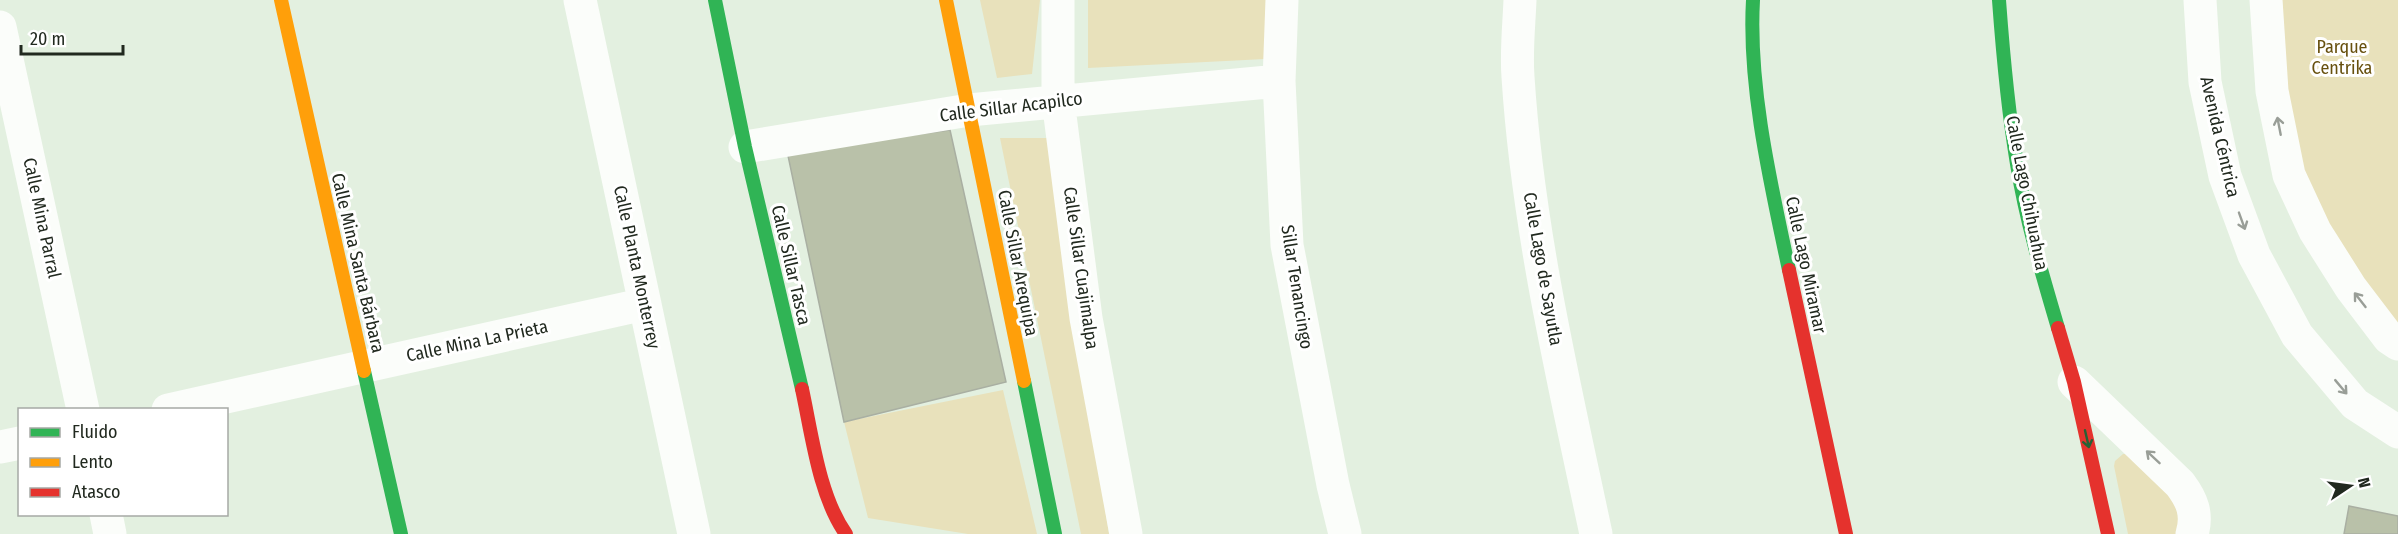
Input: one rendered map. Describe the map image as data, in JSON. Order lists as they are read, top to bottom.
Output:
{
  "streets": {
    "street": [
      "Calle Sillar Acapilco",
      "Avenida Céntrica",
      "Calle Lago Chihuahua",
      "Calle Mina Parral",
      "Calle Mina Santa Bárbara",
      "Calle Sillar Arequipa",
      "Calle Sillar Tasca",
      "Calle Lago Miramar",
      "Calle Planta Monterrey",
      "Calle Sillar Cuajimalpa",
      "Calle Lago de Sayutla",
      "Sillar Tenancingo",
      "Calle Mina La Prieta"
    ]
  },
  "crossings": [
    ["Calle Sillar Acapilco", "Calle Sillar Arequipa"],
    ["Calle Sillar Acapilco", "Calle Sillar Tasca"],
    ["Calle Sillar Acapilco", "Calle Sillar Cuajimalpa"],
    ["Calle Sillar Acapilco", "Sillar Tenancingo"],
    ["Calle Mina Santa Bárbara", "Calle Mina La Prieta"],
    ["Calle Planta Monterrey", "Calle Mina La Prieta"]
  ],
  "parks": ["Parque Centrika"],
  "legend": ["Fluido", "Lento", "Atasco"],
  "scale_bar": "20 m",
  "north": "right"
}
